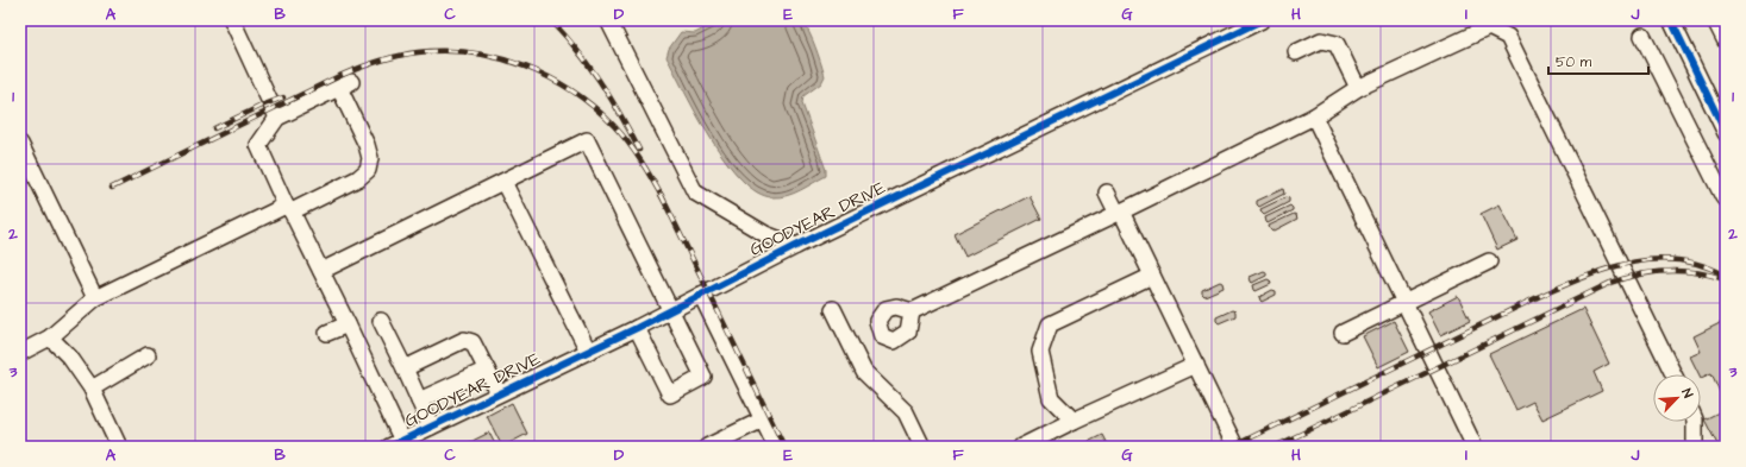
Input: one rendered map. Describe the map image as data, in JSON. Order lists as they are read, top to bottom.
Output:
{
  "streets": {
    "street": ["GOODYEAR DRIVE"]
  },
  "scale_bar": "50 m",
  "north": "top right",
  "grid": {
    "columns": [
      "A",
      "B",
      "C",
      "D",
      "E",
      "F",
      "G",
      "H",
      "I",
      "J"
    ],
    "rows": ["1", "2", "3"]
  }
}
